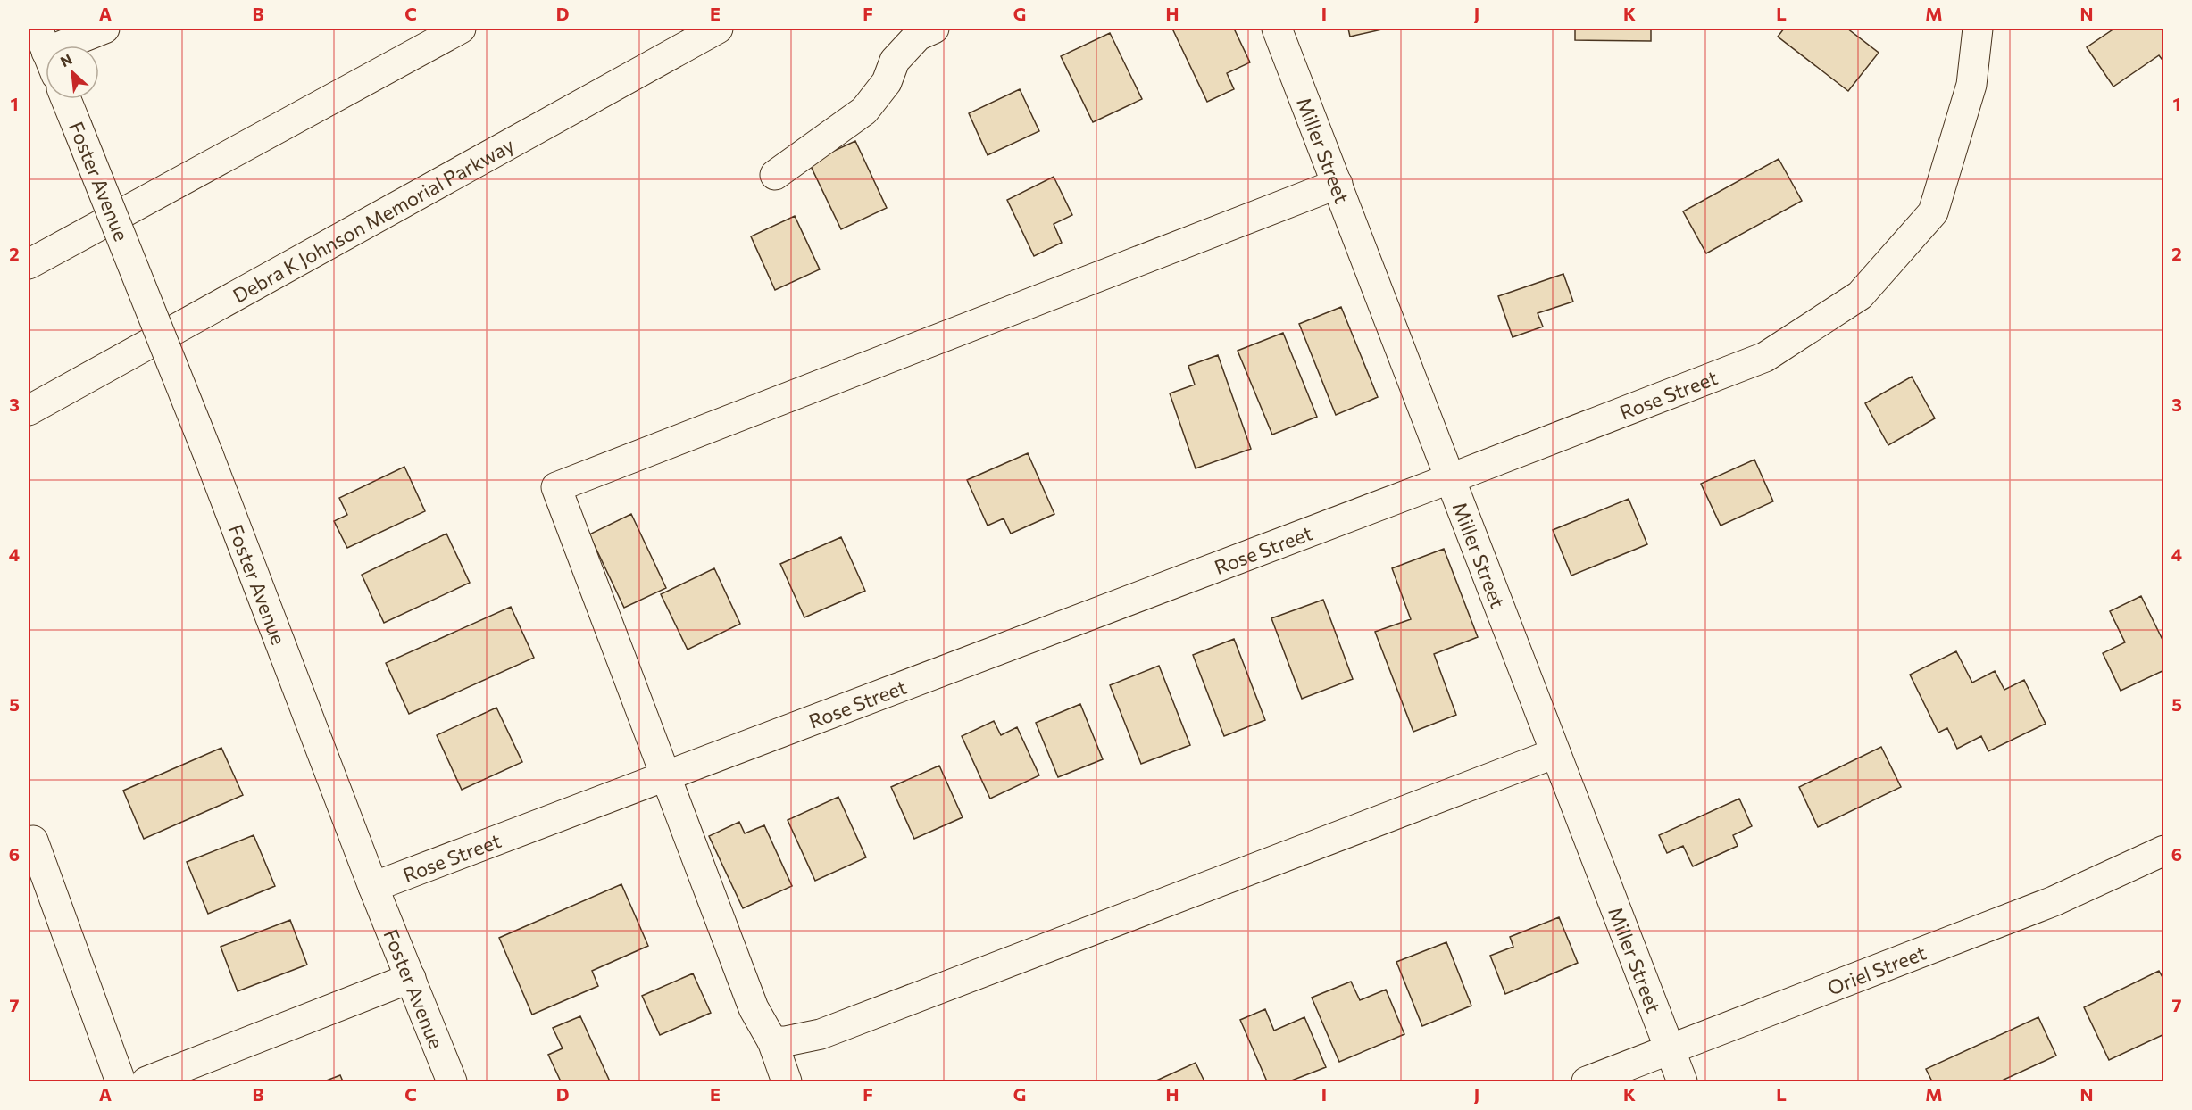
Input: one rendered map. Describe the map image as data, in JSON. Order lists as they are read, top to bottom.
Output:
{
  "streets": {
    "main road": [
      "Miller Street",
      "Foster Avenue",
      "Debra K Johnson Memorial Parkway",
      "Rose Street",
      "Oriel Street"
    ]
  },
  "crossings": [
    ["Miller Street", "Rose Street"],
    ["Miller Street", "Oriel Street"],
    ["Foster Avenue", "Rose Street"]
  ],
  "north": "top left",
  "grid": {
    "columns": [
      "A",
      "B",
      "C",
      "D",
      "E",
      "F",
      "G",
      "H",
      "I",
      "J",
      "K",
      "L",
      "M",
      "N"
    ],
    "rows": [
      "1",
      "2",
      "3",
      "4",
      "5",
      "6",
      "7"
    ]
  }
}
